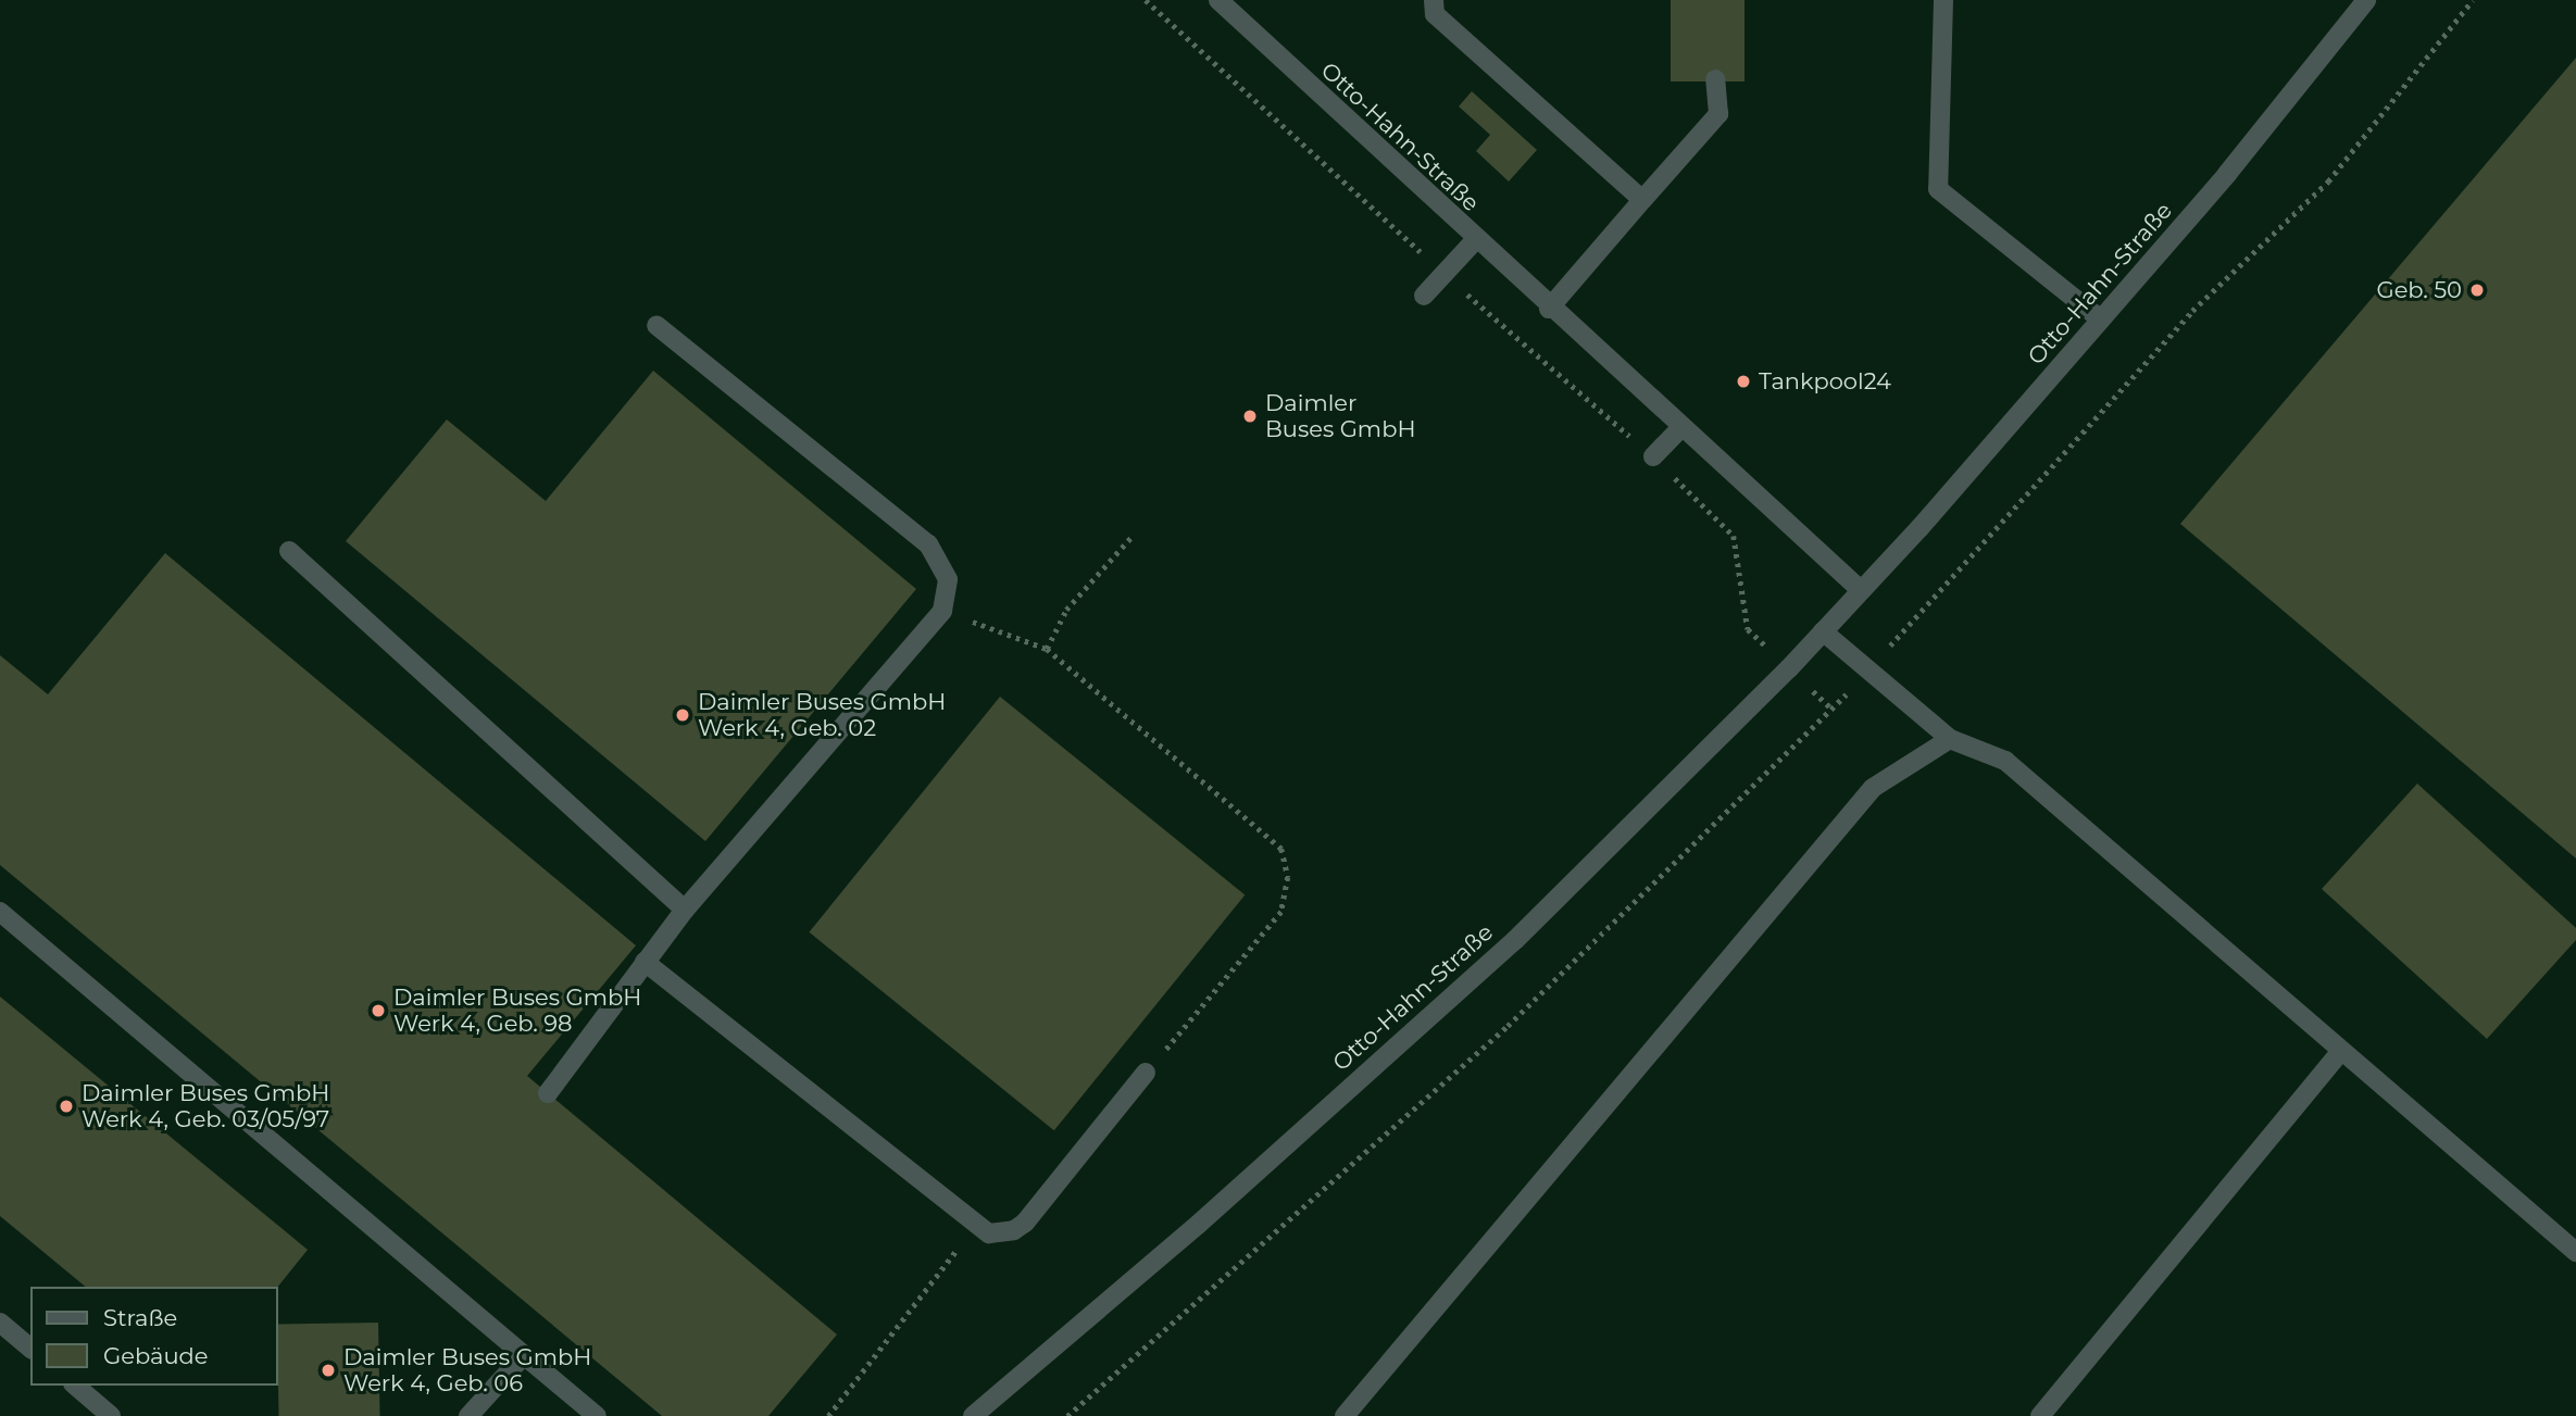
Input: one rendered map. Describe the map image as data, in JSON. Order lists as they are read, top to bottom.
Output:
{
  "streets": {
    "street": ["Otto-Hahn-Straße"]
  },
  "places": [
    "Geb. 50",
    "Tankpool24",
    "Daimler Buses GmbH",
    "Daimler Buses GmbH Werk 4, Geb. 02",
    "Daimler Buses GmbH Werk 4, Geb. 98",
    "Daimler Buses GmbH Werk 4, Geb. 03/05/97",
    "Daimler Buses GmbH Werk 4, Geb. 06"
  ],
  "legend": ["Straße", "Gebäude"]
}
